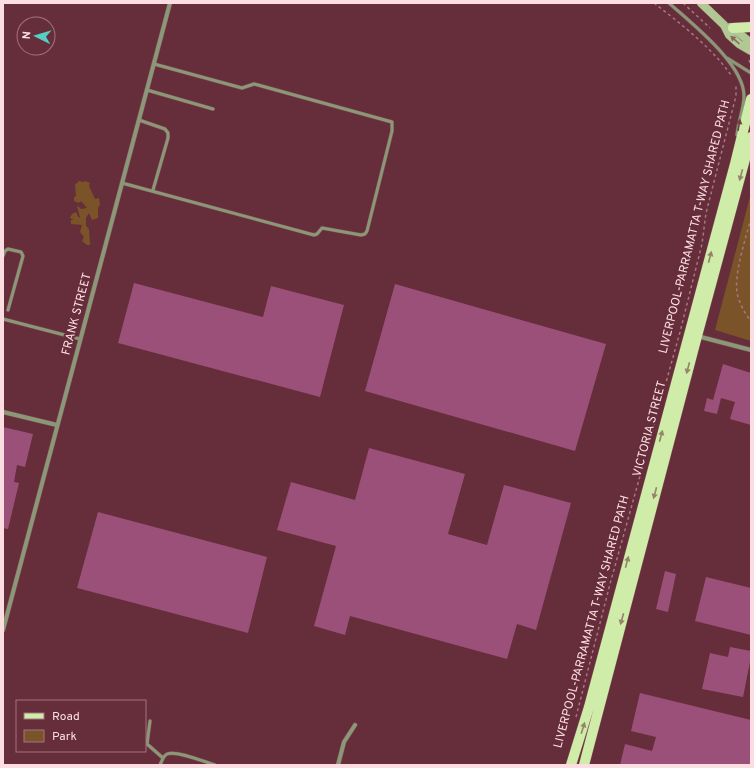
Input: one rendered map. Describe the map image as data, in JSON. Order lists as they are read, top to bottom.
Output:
{
  "streets": {
    "main road": ["VICTORIA STREET"],
    "street": ["FRANK STREET"],
    "path": ["LIVERPOOL-PARRAMATTA T-WAY SHARED PATH"]
  },
  "legend": ["Road", "Park"],
  "north": "left"
}
